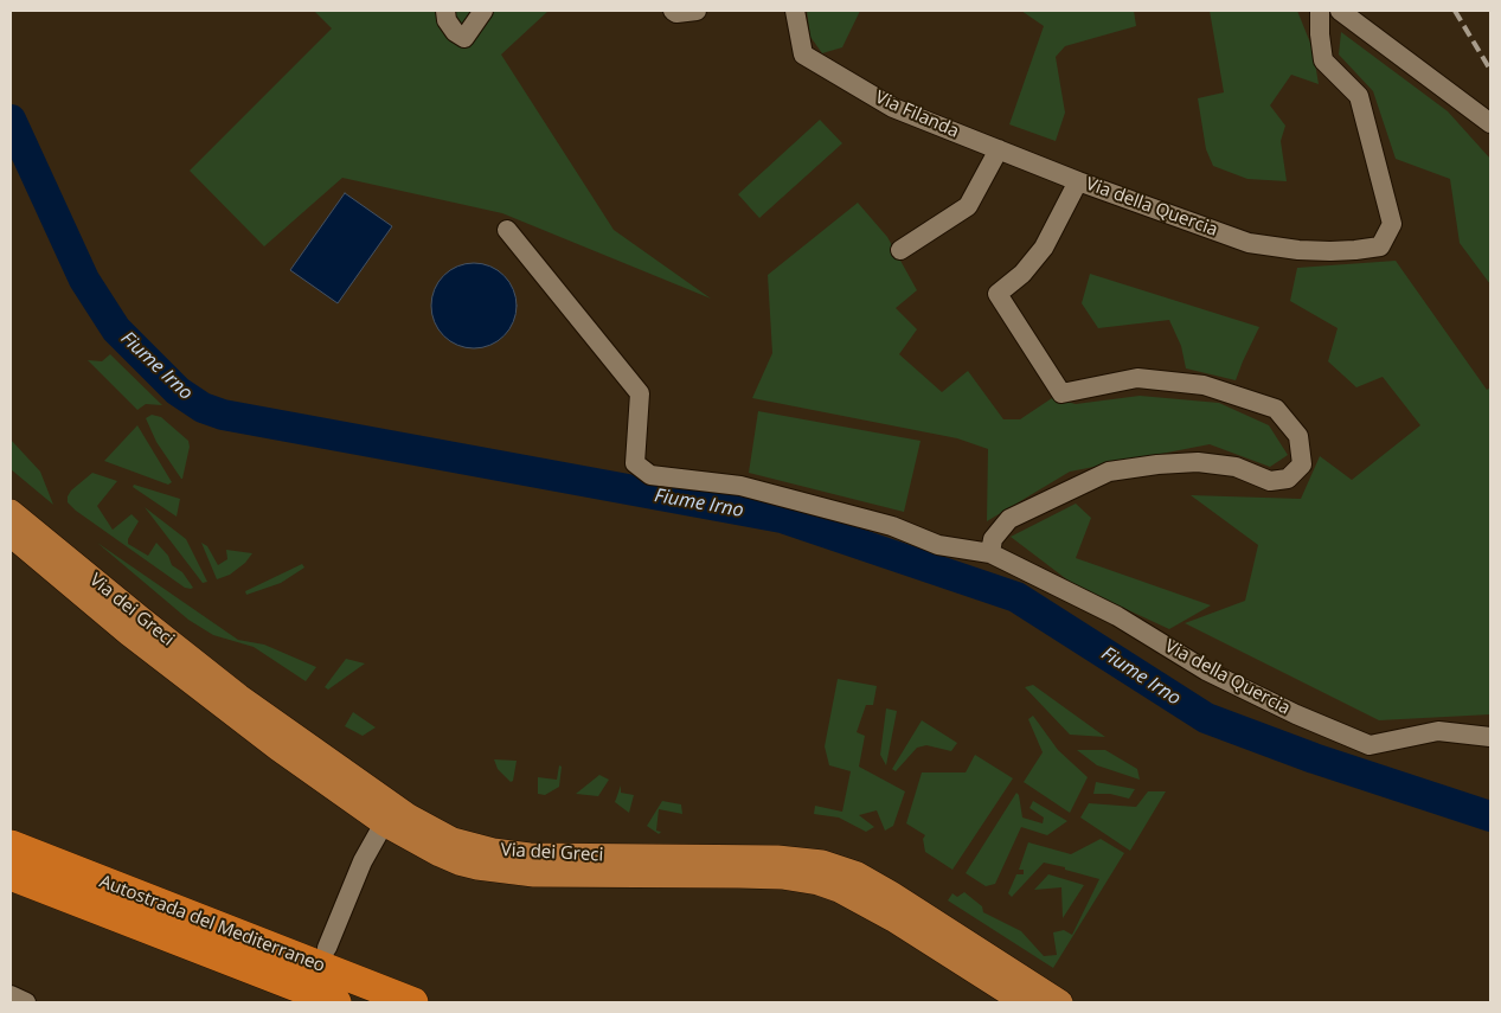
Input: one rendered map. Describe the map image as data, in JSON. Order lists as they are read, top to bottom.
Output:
{
  "streets": {
    "highway": ["Autostrada del Mediterraneo"],
    "main road": ["Via dei Greci"],
    "street": ["Via Filanda", "Via della Quercia"]
  },
  "crossings": [
    ["Via Filanda", "Via della Quercia"]
  ],
  "water": ["Fiume Irno"]
}
